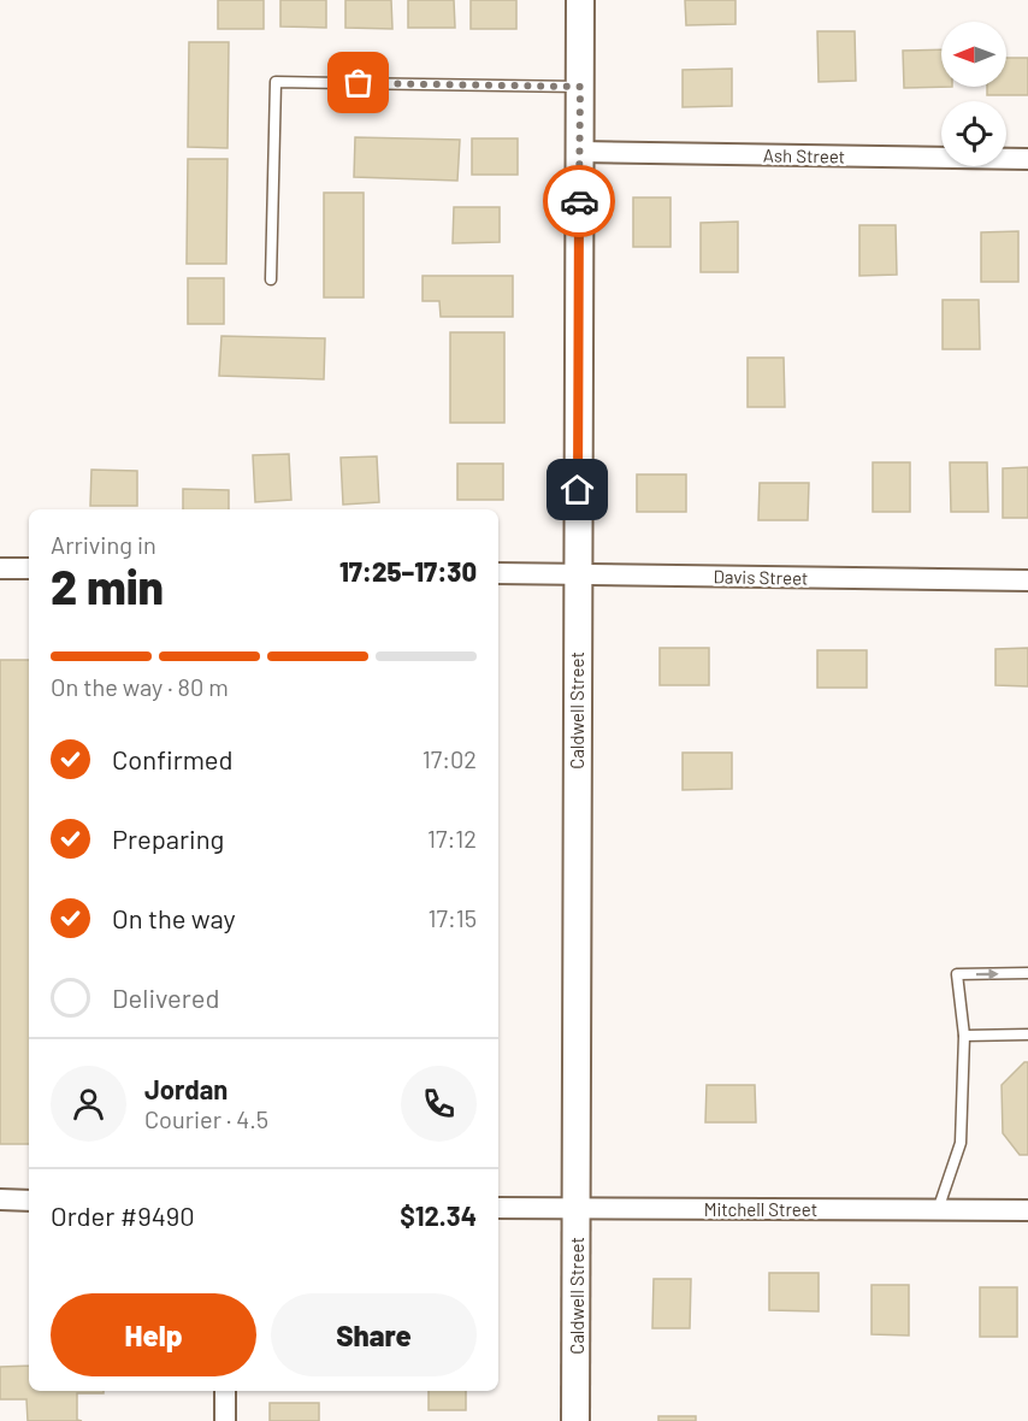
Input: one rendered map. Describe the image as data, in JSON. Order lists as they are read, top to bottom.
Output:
{
  "streets": {
    "main road": ["Caldwell Street"],
    "street": ["Ash Street", "Davis Street", "Mitchell Street"]
  },
  "crossings": [
    ["Ash Street", "Caldwell Street"],
    ["Davis Street", "Caldwell Street"],
    ["Caldwell Street", "Mitchell Street"]
  ],
  "north": "left",
  "page": {
    "heading": ["2 min", "Arriving in", "17:25–17:30"],
    "panel": [
      "Jordan",
      "Courier · 4.5",
      "Order #9490",
      "$12.34"
    ],
    "bar": "On the way · 80 m",
    "list": [
      ["Confirmed", "17:02"],
      ["Preparing", "17:12"],
      ["On the way", "17:15"],
      "Delivered"
    ],
    "buttons": ["Help", "Share"]
  }
}
